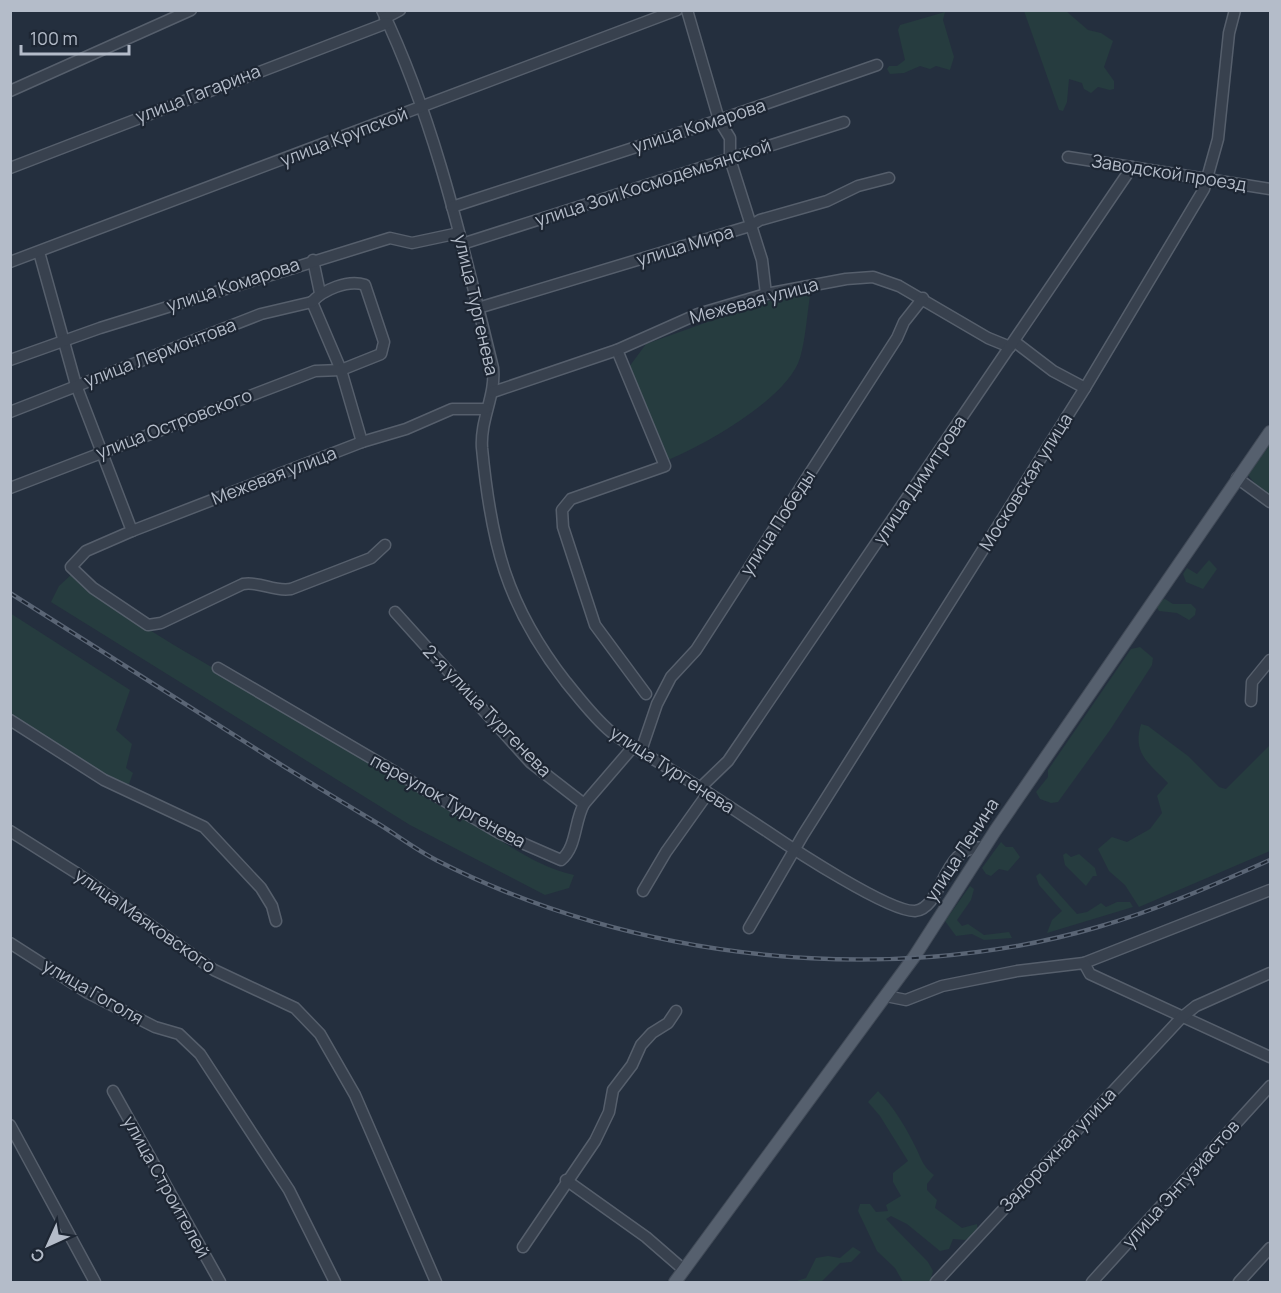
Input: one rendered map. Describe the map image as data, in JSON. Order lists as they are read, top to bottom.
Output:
{
  "streets": {
    "main road": ["улица Ленина"],
    "street": [
      "улица Гагарина",
      "улица Комарова",
      "улица Крупской",
      "Заводской проезд",
      "улица Зои Космодемьянской",
      "улица Мира",
      "Межевая улица",
      "улица Тургенева",
      "улица Лермонтова",
      "улица Островского",
      "улица Димитрова",
      "Московская улица",
      "улица Победы",
      "2-я улица Тургенева",
      "переулок Тургенева",
      "улица Маяковского",
      "улица Гоголя",
      "Задорожная улица",
      "улица Энтузиастов",
      "улица Строителей"
    ]
  },
  "crossings": [
    ["улица Гагарина", "улица Тургенева"],
    ["улица Комарова", "улица Зои Космодемьянской"],
    ["улица Комарова", "улица Тургенева"],
    ["улица Крупской", "улица Тургенева"],
    ["Заводской проезд", "улица Димитрова"],
    ["Заводской проезд", "Московская улица"],
    ["улица Зои Космодемьянской", "улица Тургенева"],
    ["улица Мира", "улица Тургенева"],
    ["Межевая улица", "улица Тургенева"],
    ["Межевая улица", "улица Димитрова"],
    ["Межевая улица", "Московская улица"],
    ["Межевая улица", "улица Победы"],
    ["улица Тургенева", "улица Димитрова"],
    ["улица Тургенева", "Московская улица"],
    ["улица Тургенева", "улица Победы"],
    ["улица Тургенева", "переулок Тургенева"],
    ["улица Тургенева", "улица Ленина"],
    ["улица Победы", "переулок Тургенева"],
    ["2-я улица Тургенева", "переулок Тургенева"]
  ],
  "scale_bar": "100 m",
  "north": "bottom left"
}
